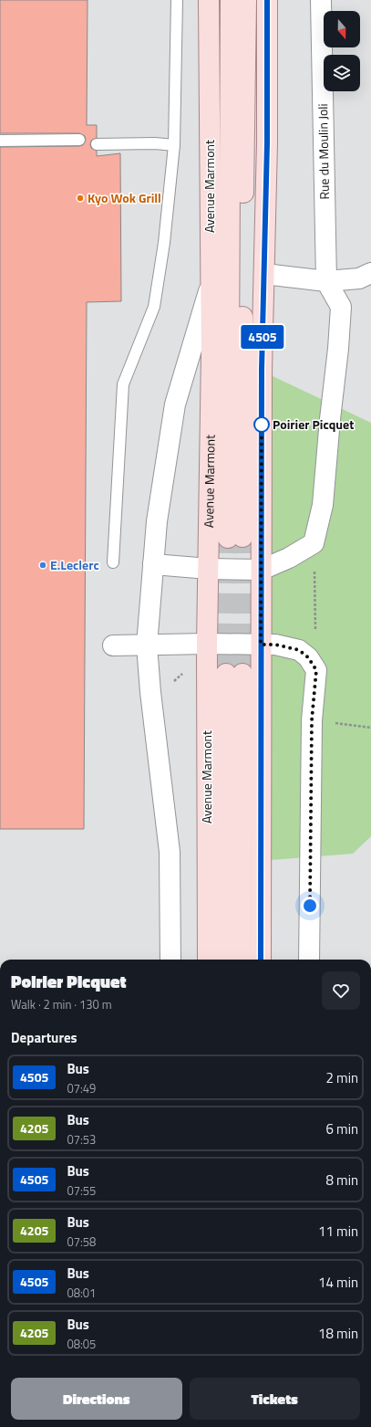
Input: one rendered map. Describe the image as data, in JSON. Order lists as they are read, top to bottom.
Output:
{
  "streets": {
    "main road": ["Avenue Marmont"],
    "street": ["Rue du Moulin Joli"]
  },
  "places": ["Kyo Wok Grill", "Poirier Picquet", "E.Leclerc"],
  "lines": ["bus line 4505"],
  "north": "bottom",
  "page": {
    "on_map": "4505",
    "heading": [
      ["Poirier Picquet", "Walk · 2 min · 130 m"],
      "Departures"
    ],
    "list": [
      {
        "mark": "4505",
        "name": "Bus",
        "note": "07:49",
        "value": "2 min"
      },
      {
        "mark": "4205",
        "name": "Bus",
        "note": "07:53",
        "value": "6 min"
      },
      {
        "mark": "4505",
        "name": "Bus",
        "note": "07:55",
        "value": "8 min"
      },
      {
        "mark": "4205",
        "name": "Bus",
        "note": "07:58",
        "value": "11 min"
      },
      {
        "mark": "4505",
        "name": "Bus",
        "note": "08:01",
        "value": "14 min"
      },
      {
        "mark": "4205",
        "name": "Bus",
        "note": "08:05",
        "value": "18 min"
      }
    ],
    "buttons": ["Directions", "Tickets"]
  }
}
